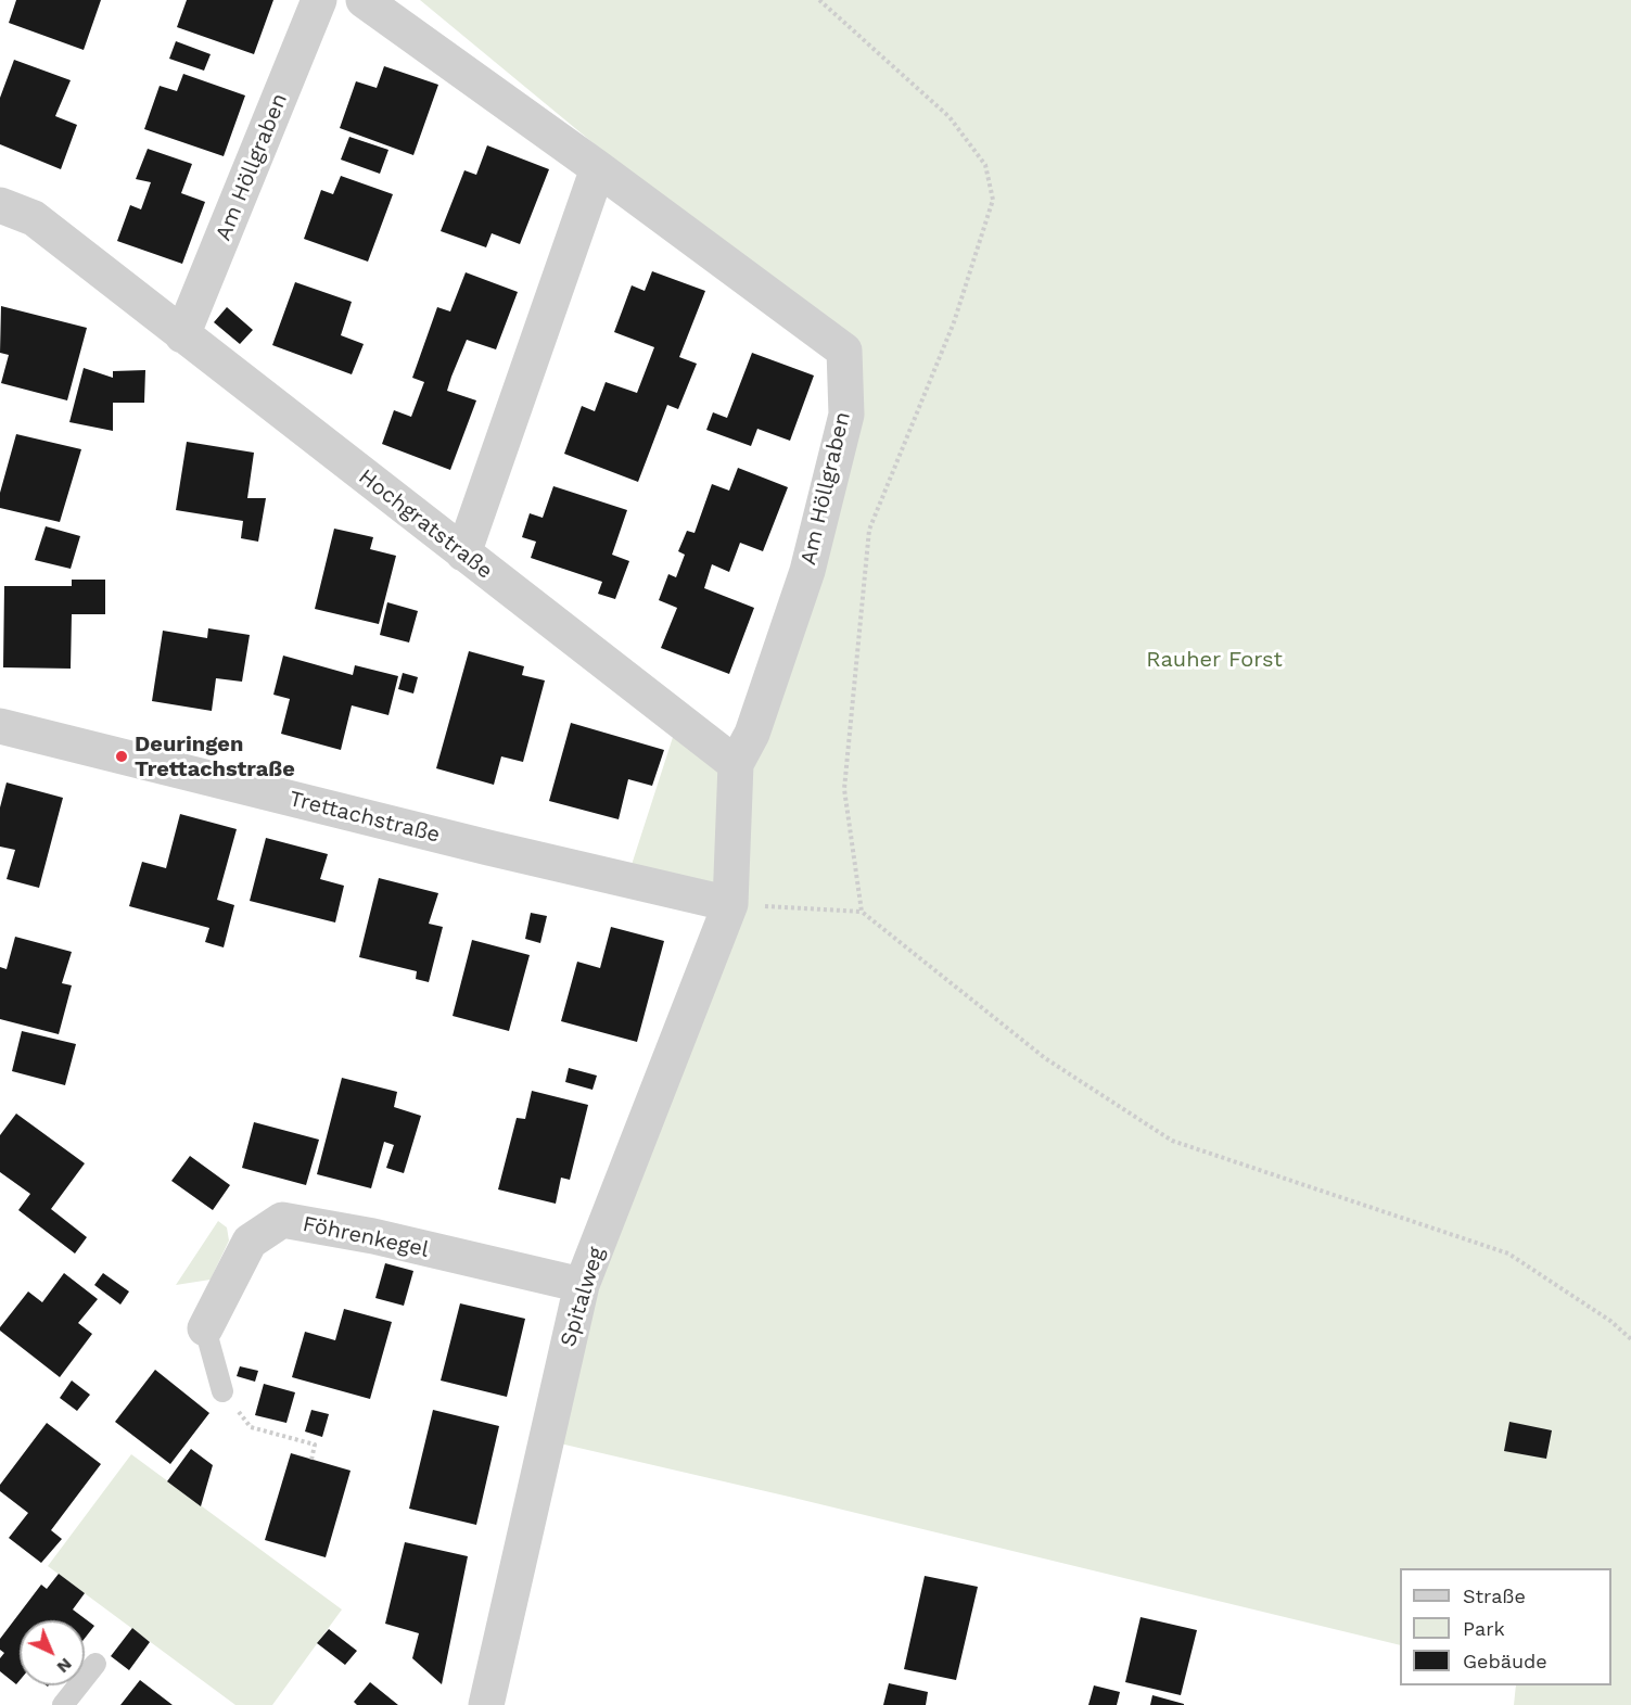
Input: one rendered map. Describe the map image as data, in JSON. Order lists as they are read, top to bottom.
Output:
{
  "streets": {
    "street": [
      "Am Höllgraben",
      "Hochgratstraße",
      "Trettachstraße",
      "Föhrenkegel",
      "Spitalweg"
    ]
  },
  "crossings": [
    ["Am Höllgraben", "Hochgratstraße"],
    ["Trettachstraße", "Spitalweg"],
    ["Föhrenkegel", "Spitalweg"]
  ],
  "parks": ["Rauher Forst"],
  "places": ["Deuringen Trettachstraße"],
  "legend": ["Straße", "Park", "Gebäude"],
  "north": "bottom right"
}
